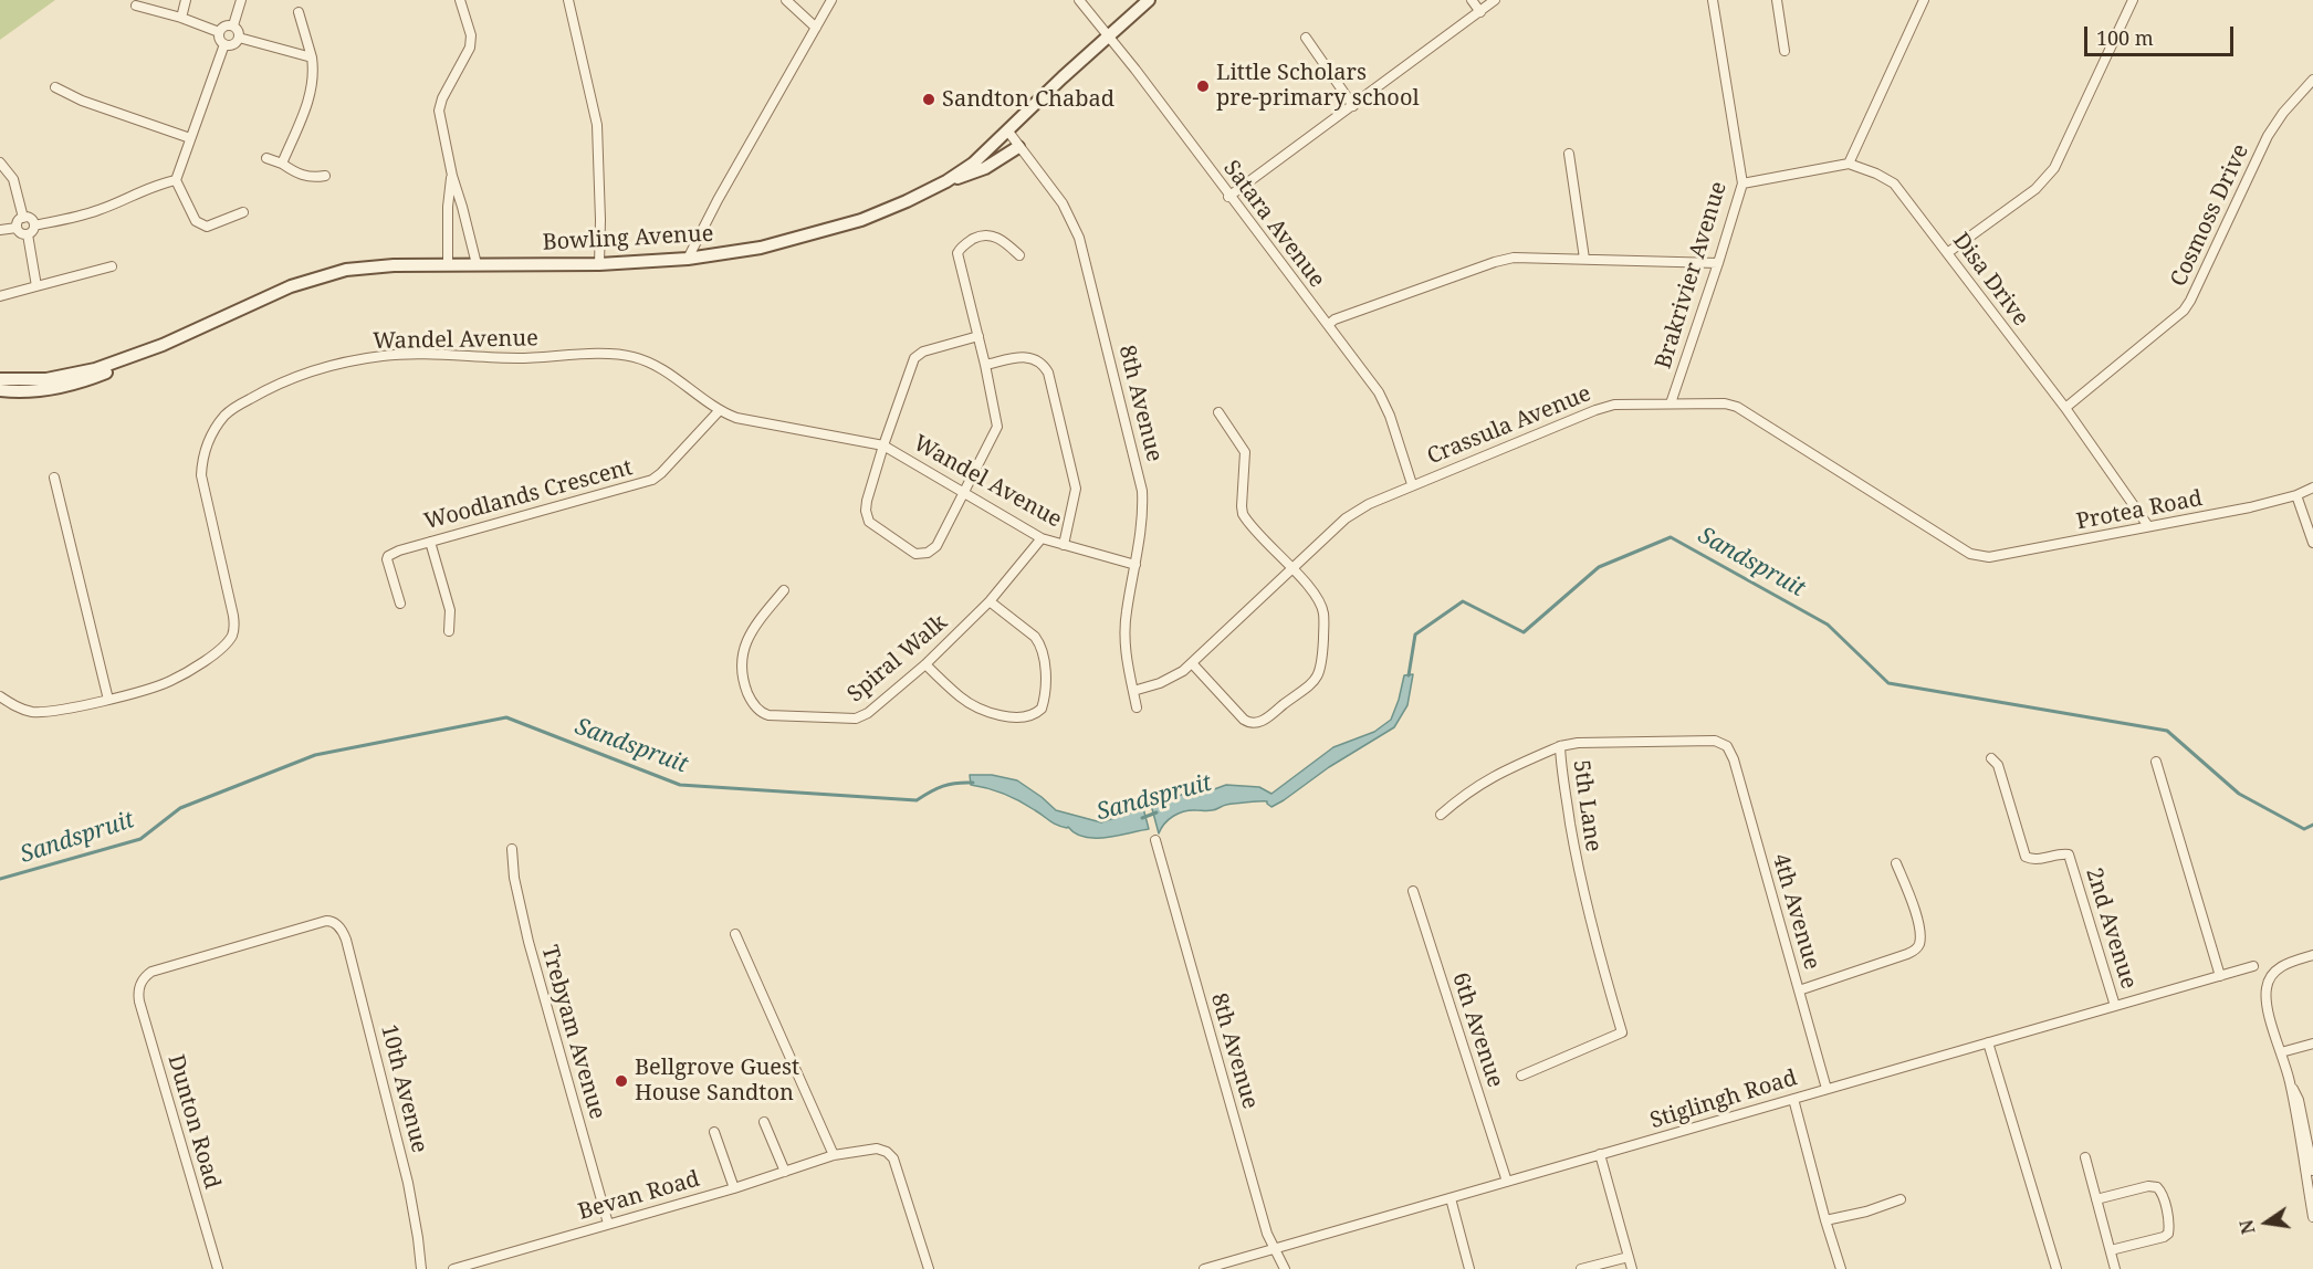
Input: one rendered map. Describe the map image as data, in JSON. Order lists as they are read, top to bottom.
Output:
{
  "streets": {
    "main road": ["Bowling Avenue"],
    "street": [
      "Cosmoss Drive",
      "Satara Avenue",
      "Brakrivier Avenue",
      "Disa Drive",
      "Wandel Avenue",
      "8th Avenue",
      "Crassula Avenue",
      "Woodlands Crescent",
      "Protea Road",
      "Spiral Walk",
      "5th Lane",
      "4th Avenue",
      "2nd Avenue",
      "6th Avenue",
      "Trebyam Avenue",
      "10th Avenue",
      "Stiglingh Road",
      "Dunton Road",
      "Bevan Road"
    ]
  },
  "crossings": [
    ["Cosmoss Drive", "Disa Drive"],
    ["Satara Avenue", "Bowling Avenue"],
    ["Satara Avenue", "Crassula Avenue"],
    ["Bowling Avenue", "8th Avenue"],
    ["Brakrivier Avenue", "Crassula Avenue"],
    ["Disa Drive", "Protea Road"],
    ["Wandel Avenue", "8th Avenue"],
    ["Wandel Avenue", "Woodlands Crescent"],
    ["Wandel Avenue", "Spiral Walk"],
    ["8th Avenue", "Crassula Avenue"],
    ["8th Avenue", "Stiglingh Road"],
    ["Crassula Avenue", "Protea Road"],
    ["5th Lane", "4th Avenue"],
    ["4th Avenue", "Stiglingh Road"],
    ["2nd Avenue", "Stiglingh Road"],
    ["6th Avenue", "Stiglingh Road"],
    ["Trebyam Avenue", "Bevan Road"],
    ["10th Avenue", "Dunton Road"]
  ],
  "water": ["Sandspruit"],
  "places": ["Little Scholars pre-primary school", "Sandton Chabad", "Bellgrove Guest House Sandton"],
  "scale_bar": "100 m",
  "north": "left"
}
